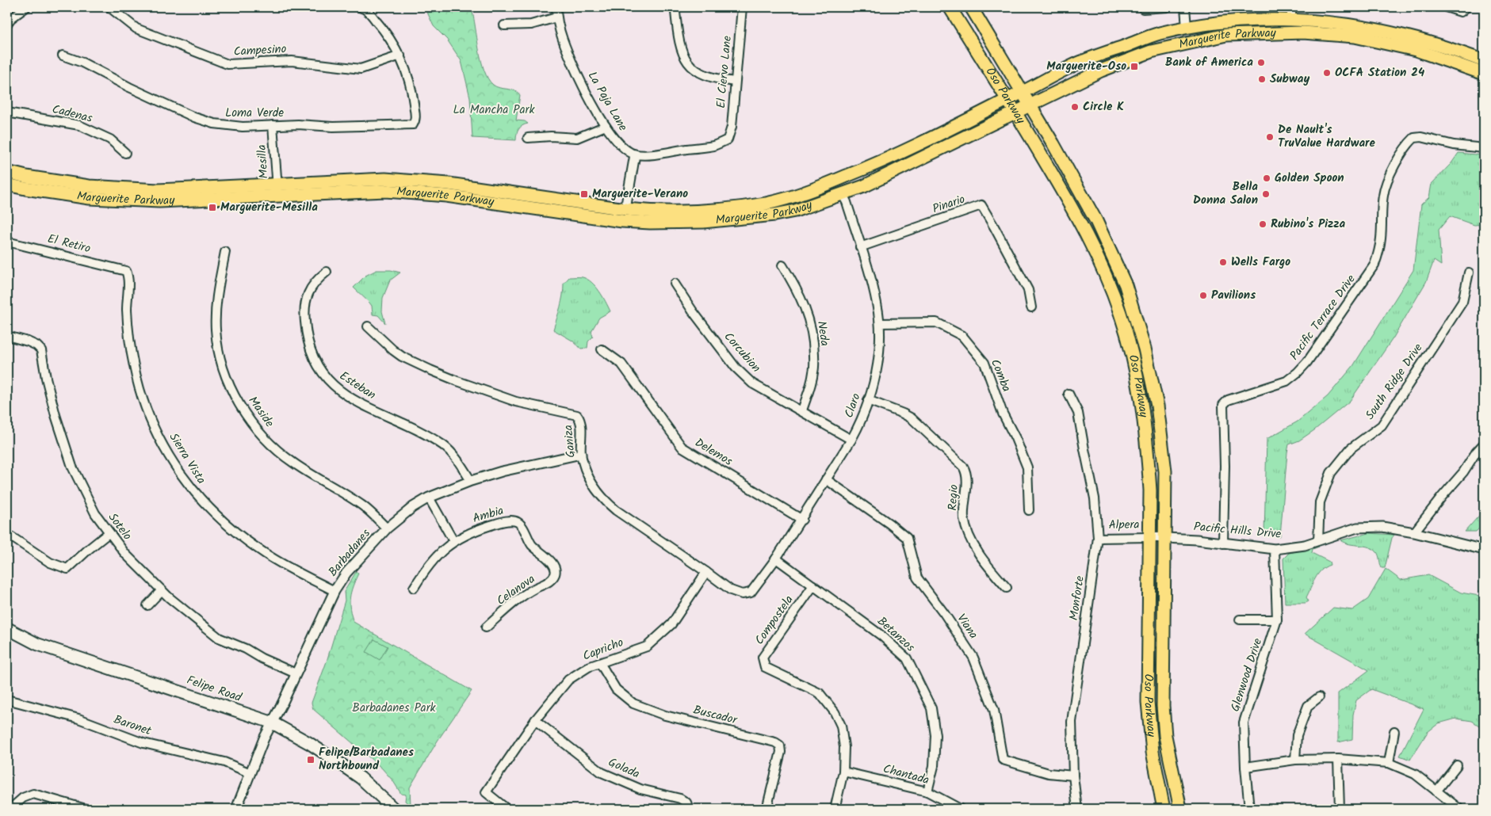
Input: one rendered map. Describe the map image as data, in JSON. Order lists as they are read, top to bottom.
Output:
{
  "streets": {
    "main road": ["Marguerite Parkway", "Oso Parkway", "Felipe Road"],
    "street": [
      "Campesino",
      "El Ciervo Lane",
      "La Paja Lane",
      "Loma Verde",
      "Cadenas",
      "Mesilla",
      "Pinario",
      "El Retiro",
      "Pacific Terrace Drive",
      "Neda",
      "Corcubion",
      "Comba",
      "South Ridge Drive",
      "Esteban",
      "Claro",
      "Maside",
      "Ganiza",
      "Delemos",
      "Sierra Vista",
      "Regio",
      "Ambia",
      "Alpera",
      "Sotelo",
      "Pacific Hills Drive",
      "Barbadanes",
      "Celanova",
      "Monforte",
      "Compostela",
      "Viana",
      "Betanzos",
      "Capricho",
      "Glenwood Drive",
      "Buscador",
      "Baronet",
      "Golada",
      "Chantada"
    ]
  },
  "crossings": [
    ["Marguerite Parkway", "Oso Parkway"],
    ["Marguerite Parkway", "Mesilla"],
    ["Marguerite Parkway", "Claro"],
    ["Campesino", "Loma Verde"],
    ["El Ciervo Lane", "La Paja Lane"],
    ["Oso Parkway", "Alpera"],
    ["Oso Parkway", "Pacific Hills Drive"],
    ["Loma Verde", "Mesilla"],
    ["Pinario", "Claro"],
    ["El Retiro", "Sierra Vista"],
    ["Pacific Terrace Drive", "Pacific Hills Drive"],
    ["Neda", "Corcubion"],
    ["Corcubion", "Claro"],
    ["Comba", "Claro"],
    ["South Ridge Drive", "Pacific Hills Drive"],
    ["Esteban", "Barbadanes"],
    ["Claro", "Ganiza"],
    ["Claro", "Delemos"],
    ["Claro", "Regio"],
    ["Claro", "Viana"],
    ["Claro", "Betanzos"],
    ["Maside", "Barbadanes"],
    ["Ganiza", "Barbadanes"],
    ["Ganiza", "Capricho"],
    ["Sierra Vista", "Barbadanes"],
    ["Ambia", "Celanova"],
    ["Alpera", "Pacific Hills Drive"],
    ["Alpera", "Monforte"],
    ["Sotelo", "Barbadanes"],
    ["Pacific Hills Drive", "Glenwood Drive"],
    ["Barbadanes", "Felipe Road"],
    ["Barbadanes", "Baronet"],
    ["Monforte", "Viana"],
    ["Compostela", "Betanzos"],
    ["Compostela", "Chantada"],
    ["Betanzos", "Chantada"],
    ["Capricho", "Buscador"],
    ["Capricho", "Golada"]
  ],
  "parks": ["La Mancha Park", "Barbadanes Park"],
  "places": {
    "other": [
      "Bank of America",
      "OCFA Station 24",
      "Subway",
      "Circle K",
      "De Nault's TruValue Hardware",
      "Golden Spoon",
      "Bella Donna Salon",
      "Rubino's Pizza",
      "Wells Fargo",
      "Pavilions"
    ],
    "transit": [
      "Marguerite-Oso",
      "Marguerite-Verano",
      "Marguerite-Mesilla",
      "Felipe/Barbadanes Northbound"
    ]
  }
}
